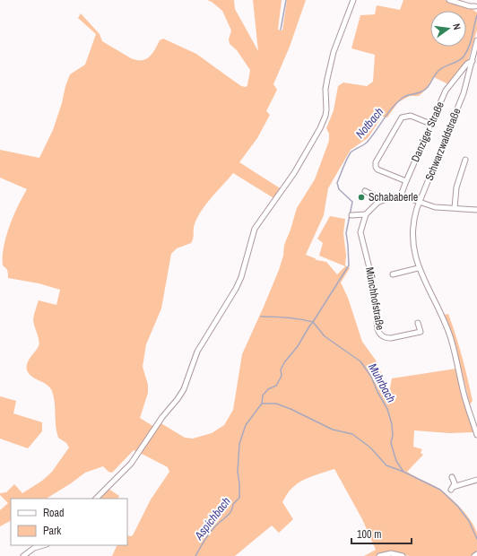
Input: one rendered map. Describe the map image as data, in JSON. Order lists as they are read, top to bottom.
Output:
{
  "streets": {
    "street": ["Danziger Straße", "Schwarzwaldstraße", "Münchhofstraße"]
  },
  "crossings": [
    ["Danziger Straße", "Schwarzwaldstraße"],
    ["Danziger Straße", "Münchhofstraße"]
  ],
  "water": ["Notbach", "Muhrbach", "Aspichbach"],
  "places": ["Schababerle"],
  "legend": ["Road", "Park"],
  "scale_bar": "100 m",
  "north": "right"
}
